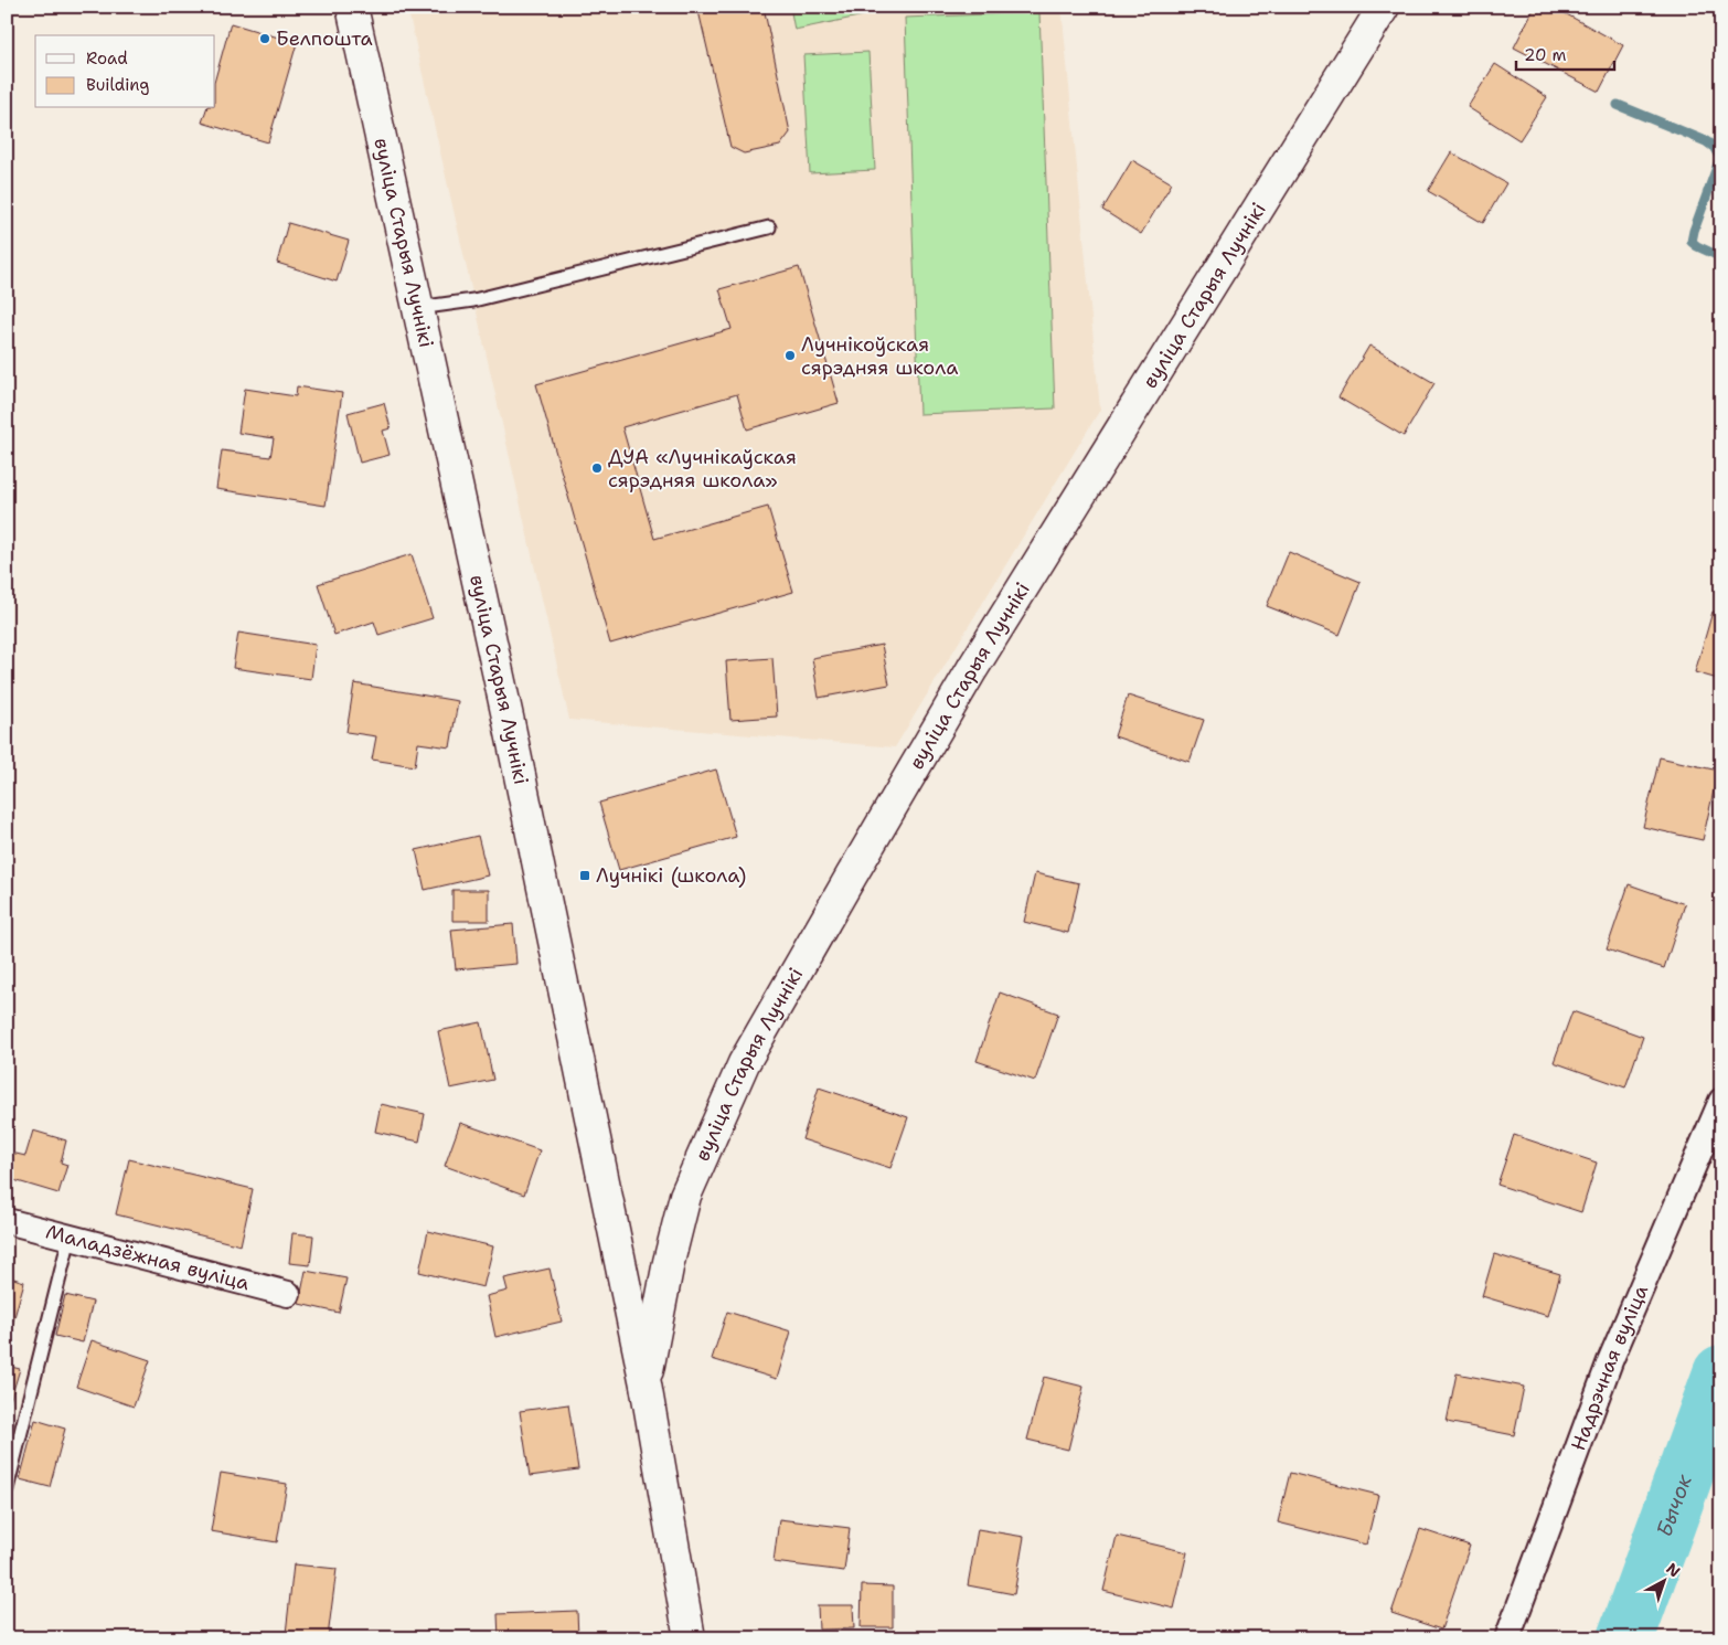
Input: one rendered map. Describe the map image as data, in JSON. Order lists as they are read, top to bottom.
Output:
{
  "streets": {
    "main road": ["вуліца Старыя Лучнікі"],
    "street": ["Маладзёжная вуліца", "Надрэчная вуліца"]
  },
  "water": ["Бычок"],
  "places": {
    "other": ["Белпошта", "Лучнікоўская сярэдняя школа", "ДУА «Лучнікаўская сярэдняя школа»"],
    "transit": ["Лучнікі (школа)"]
  },
  "legend": ["Road", "Building"],
  "scale_bar": "20 m",
  "north": "top right"
}
